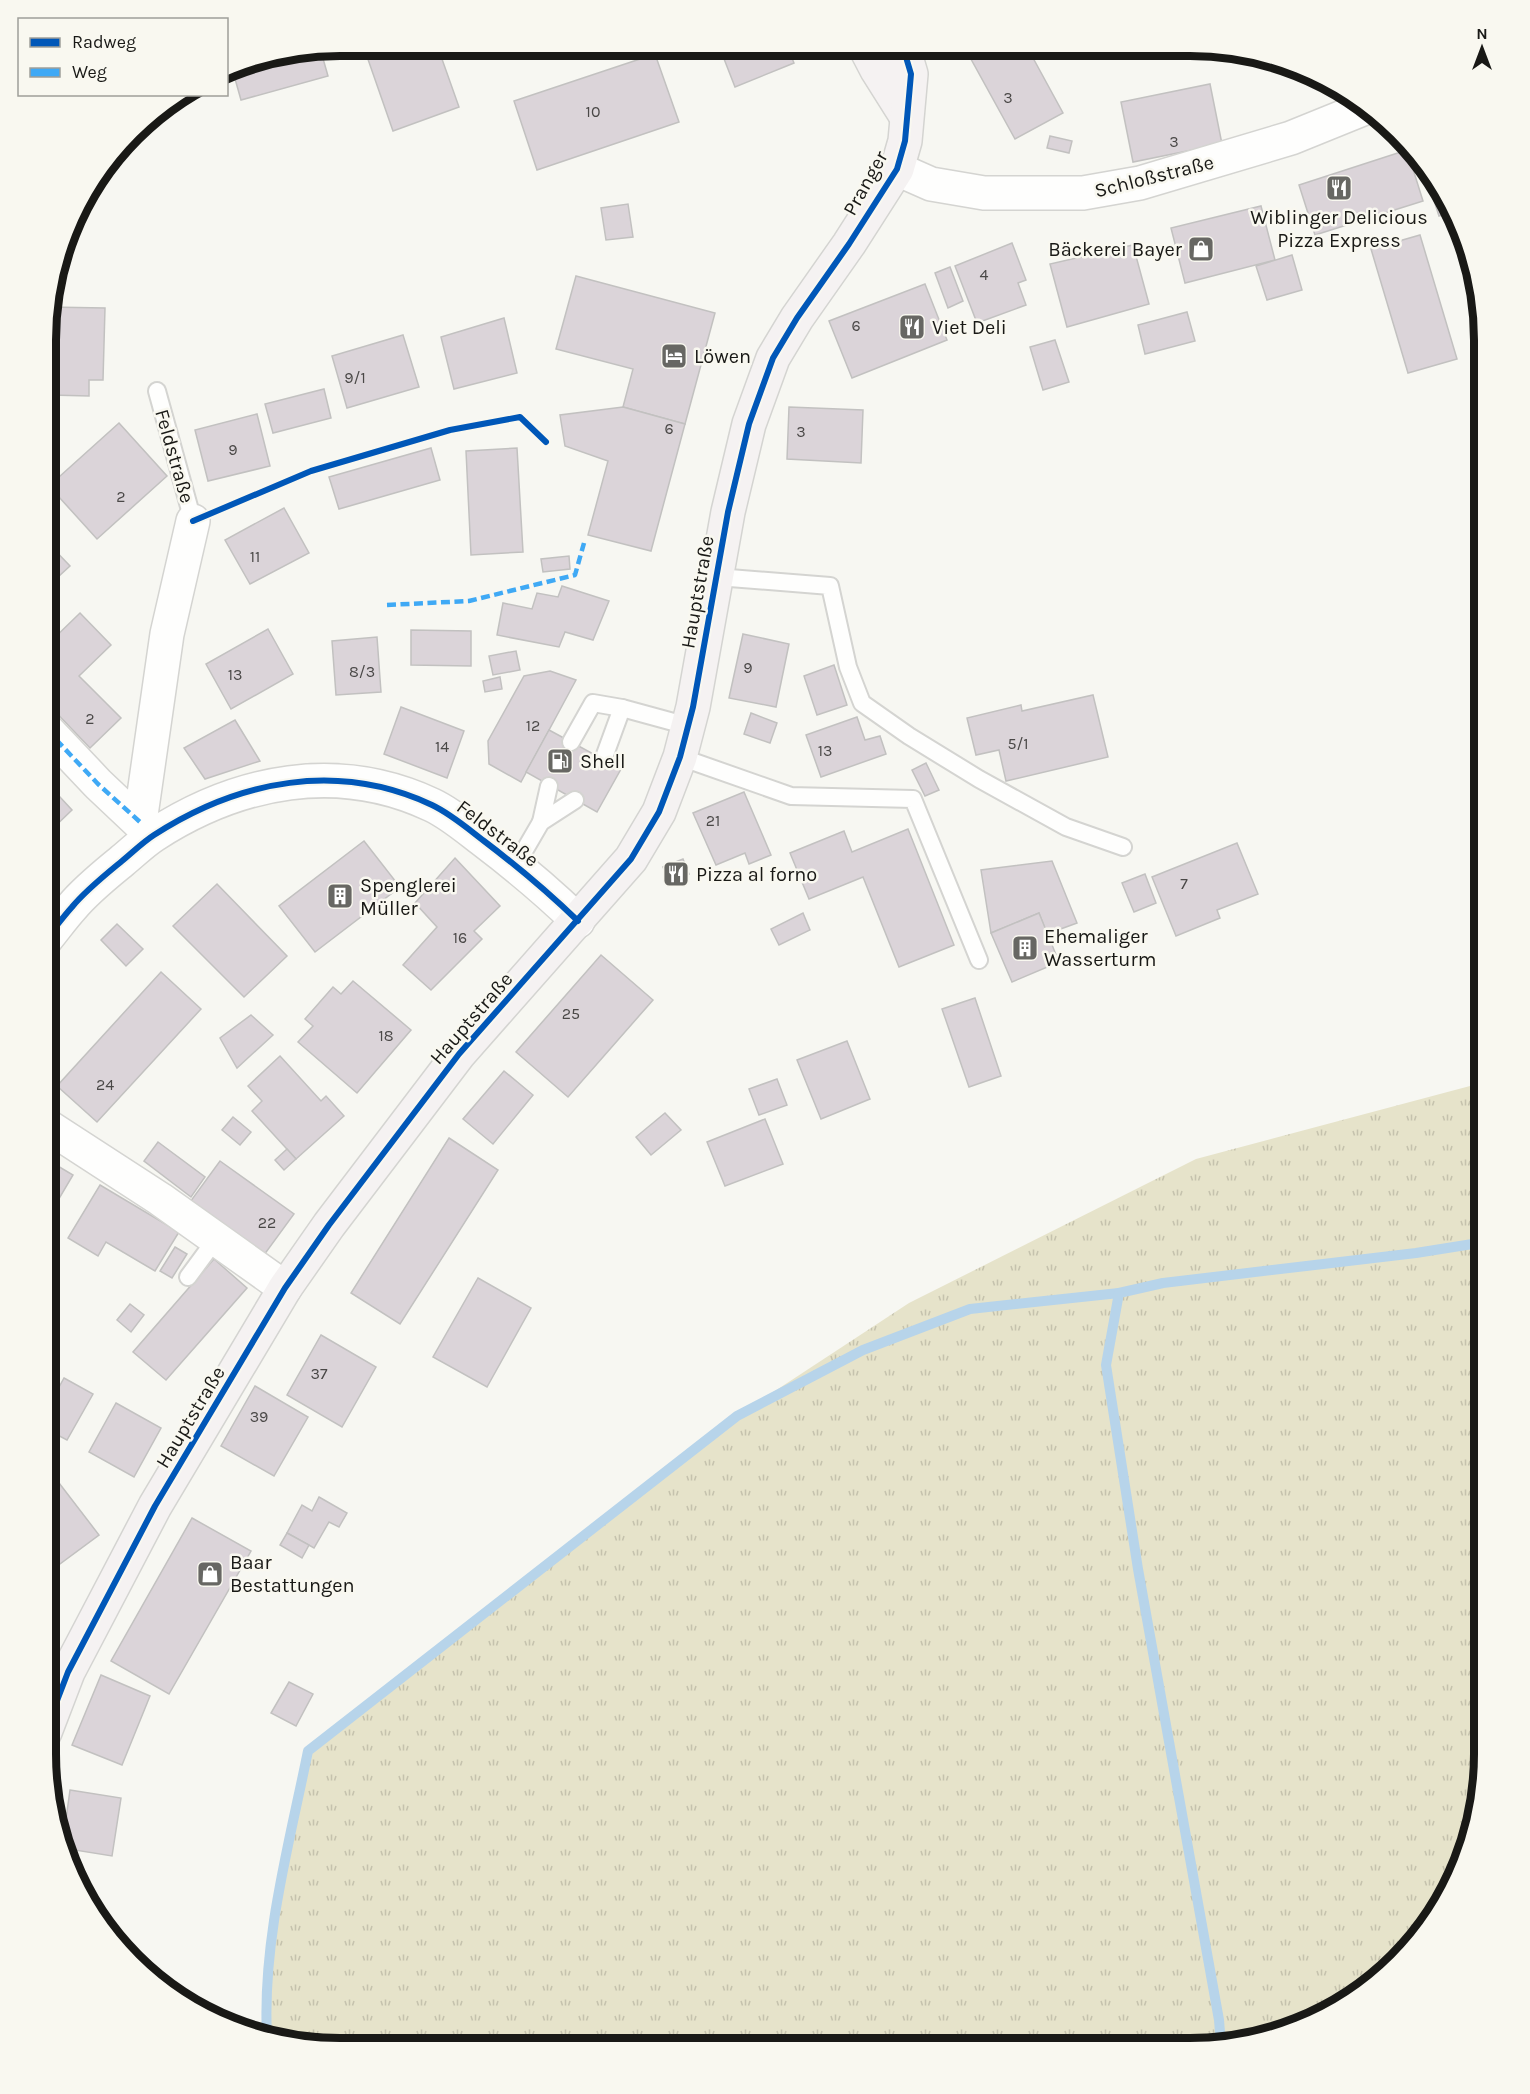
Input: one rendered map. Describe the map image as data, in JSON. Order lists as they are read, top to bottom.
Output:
{
  "streets": {
    "main road": ["Pranger", "Hauptstraße"],
    "street": ["Schloßstraße", "Feldstraße"]
  },
  "crossings": [
    ["Schloßstraße", "Pranger"],
    ["Pranger", "Hauptstraße"],
    ["Feldstraße", "Hauptstraße"]
  ],
  "places": {
    "restaurant": ["Wiblinger Delicious Pizza Express", "Viet Deli", "Pizza al forno"],
    "shop": ["Bäckerei Bayer", "Baar Bestattungen"],
    "hotel": ["Löwen"],
    "fuel station": ["Shell"],
    "building": ["Spenglerei Müller", "Ehemaliger Wasserturm"]
  },
  "house_numbers": [
    "3",
    "10",
    "3",
    "4",
    "6",
    "9/1",
    "6",
    "3",
    "9",
    "2",
    "11",
    "9",
    "8/3",
    "13",
    "2",
    "12",
    "5/1",
    "14",
    "13",
    "21",
    "7",
    "16",
    "25",
    "18",
    "24",
    "22",
    "37",
    "39"
  ],
  "legend": ["Radweg", "Weg"],
  "north": "top"
}
